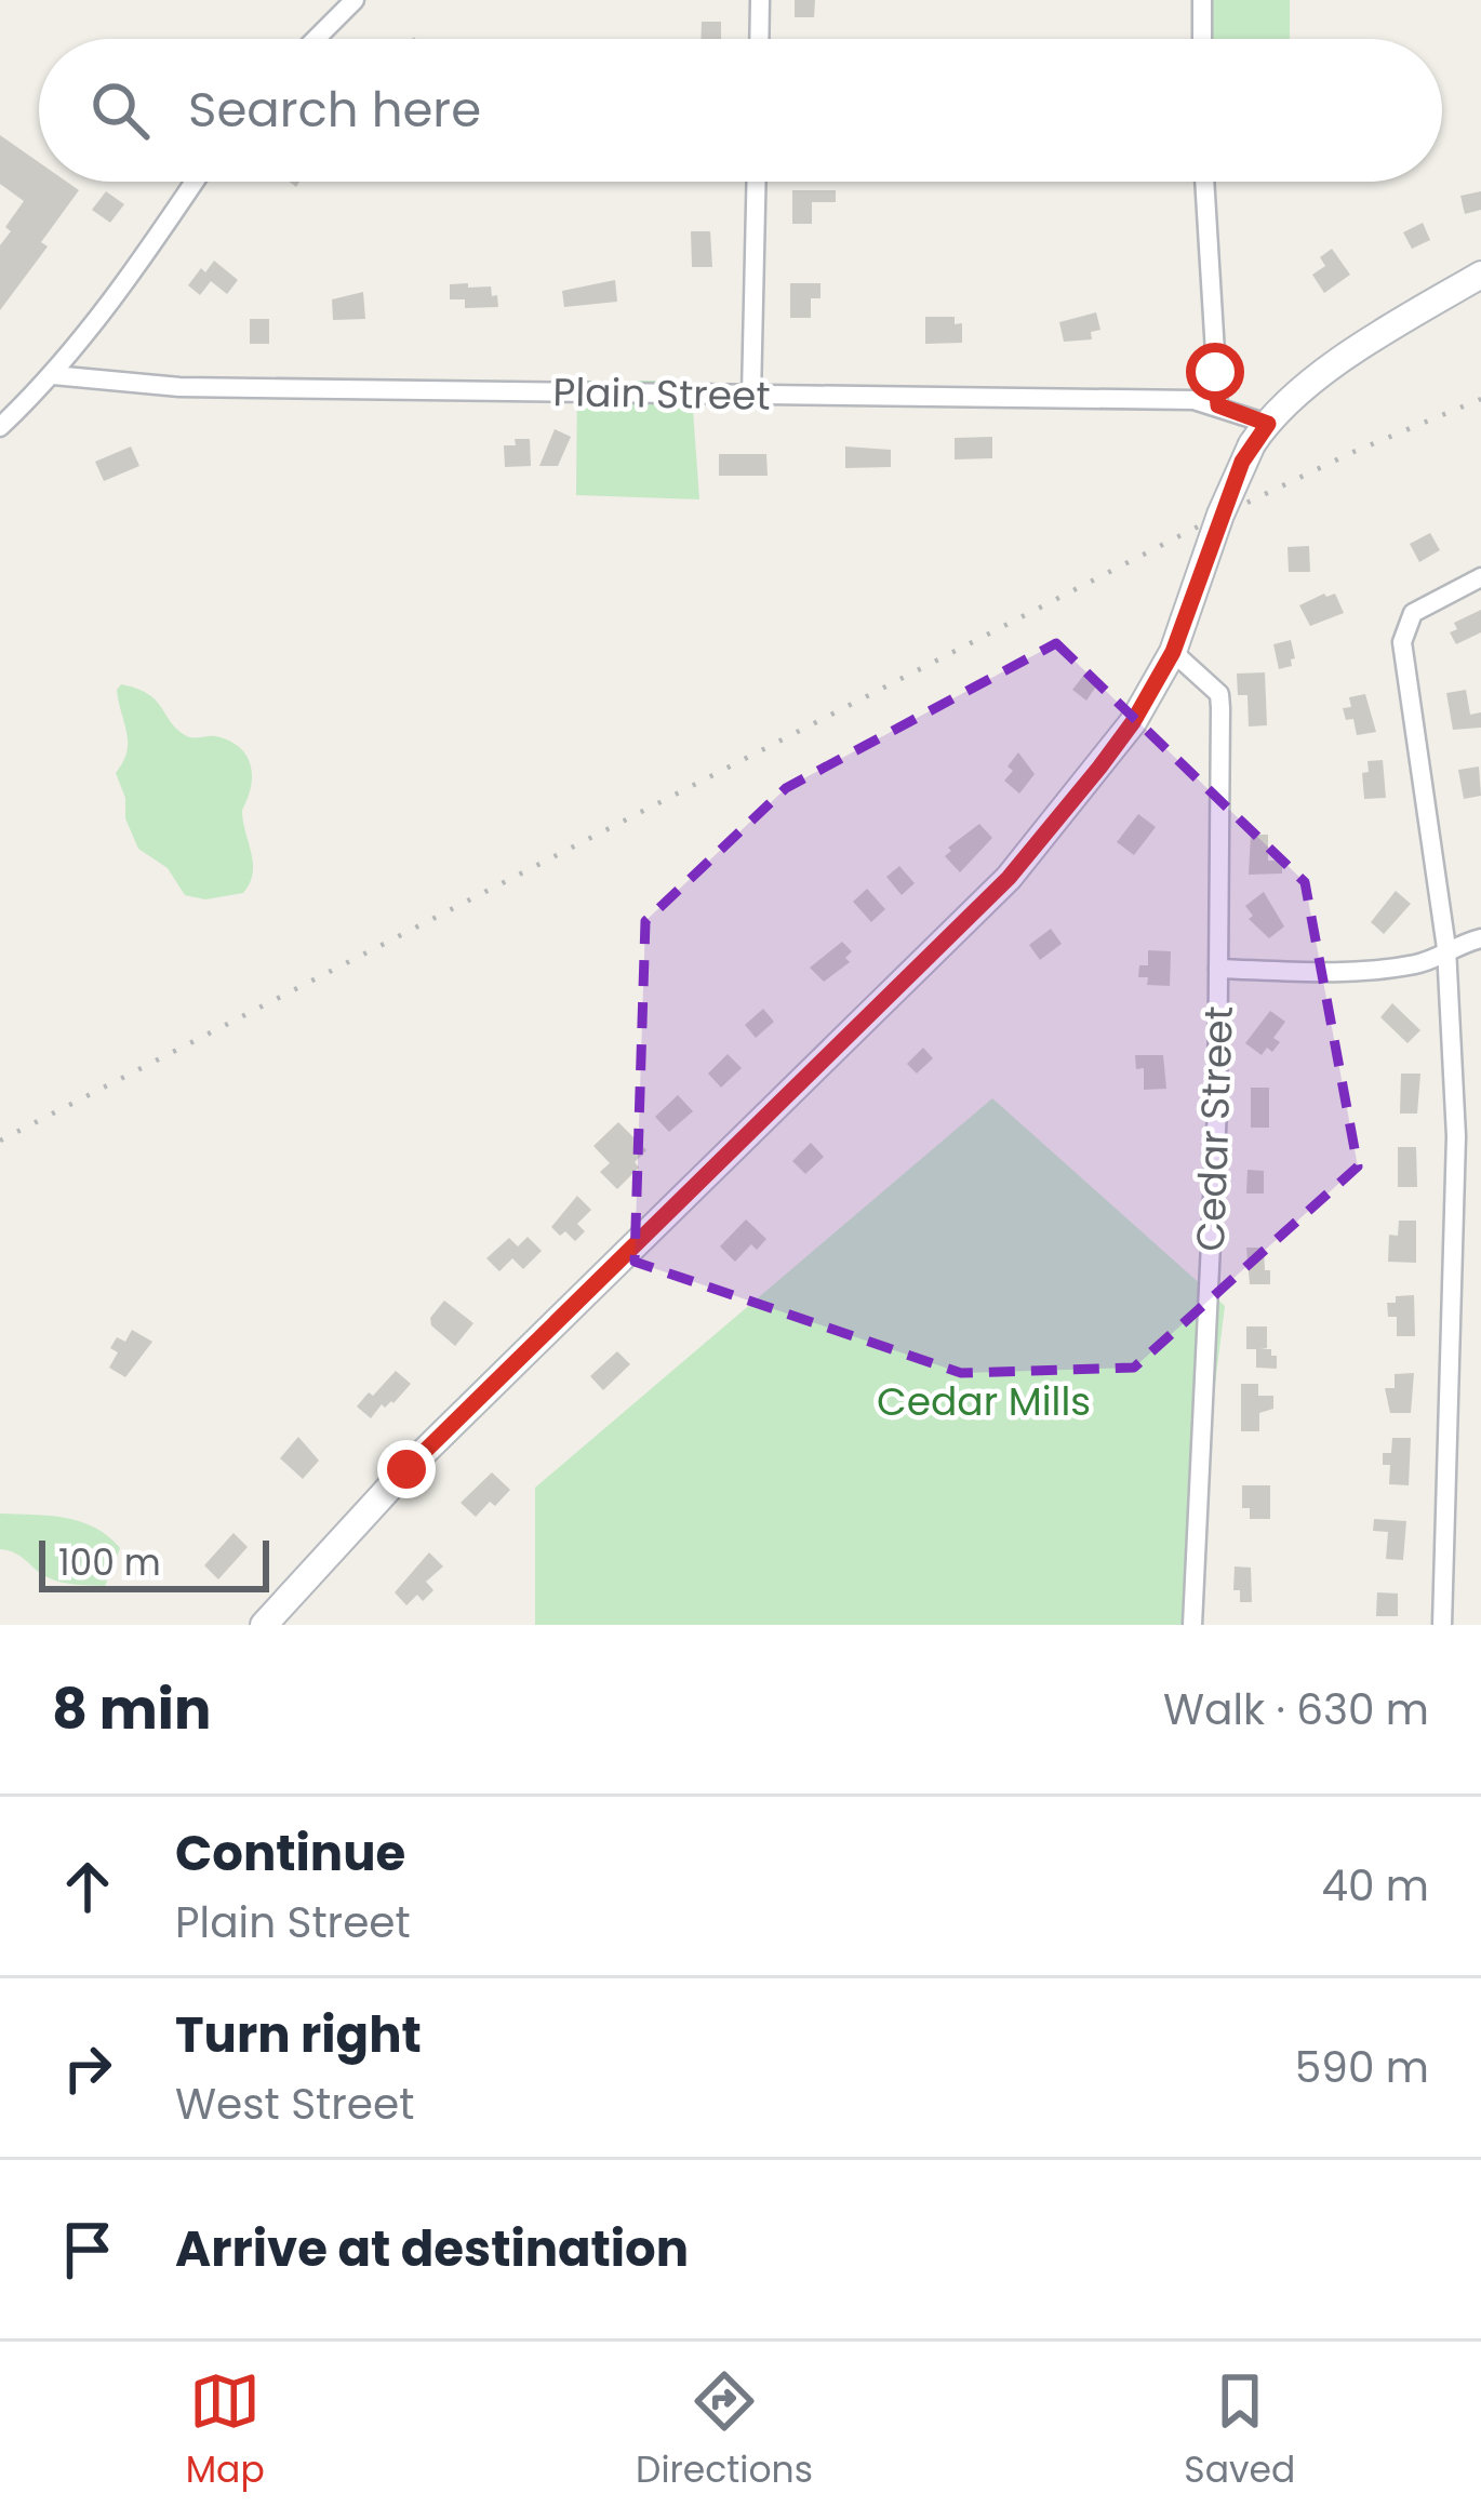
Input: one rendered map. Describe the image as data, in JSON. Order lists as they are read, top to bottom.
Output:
{
  "streets": {
    "street": ["Plain Street", "Cedar Street"]
  },
  "parks": ["Cedar Mills"],
  "scale_bar": "100 m",
  "page": {
    "search": "Search here",
    "scale": "100 m",
    "heading": ["8 min", "Walk · 630 m"],
    "list": [
      ["Continue", "Plain Street", "40 m"],
      ["Turn right", "West Street", "590 m"],
      "Arrive at destination"
    ],
    "nav": ["Map", "Directions", "Saved"]
  }
}
